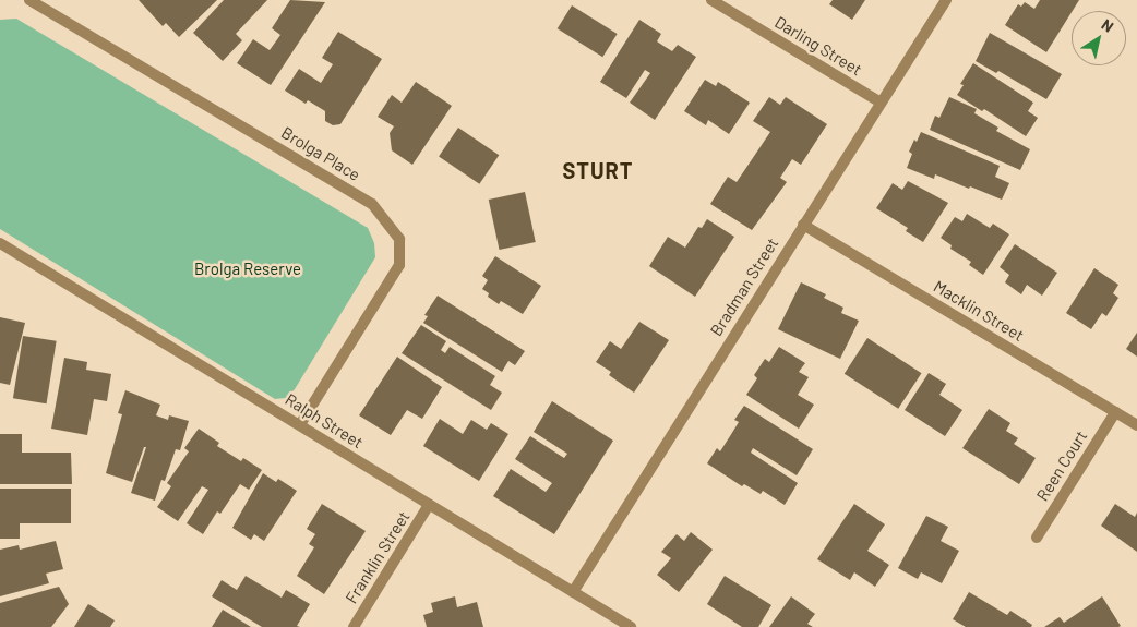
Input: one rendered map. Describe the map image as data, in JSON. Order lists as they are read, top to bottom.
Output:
{
  "streets": {
    "street": [
      "Darling Street",
      "Brolga Place",
      "Bradman Street",
      "Macklin Street",
      "Ralph Street",
      "Reen Court",
      "Franklin Street"
    ]
  },
  "crossings": [
    ["Darling Street", "Bradman Street"],
    ["Brolga Place", "Ralph Street"],
    ["Bradman Street", "Macklin Street"],
    ["Bradman Street", "Ralph Street"],
    ["Macklin Street", "Reen Court"],
    ["Ralph Street", "Franklin Street"]
  ],
  "districts": ["STURT"],
  "parks": ["Brolga Reserve"],
  "north": "top right"
}
